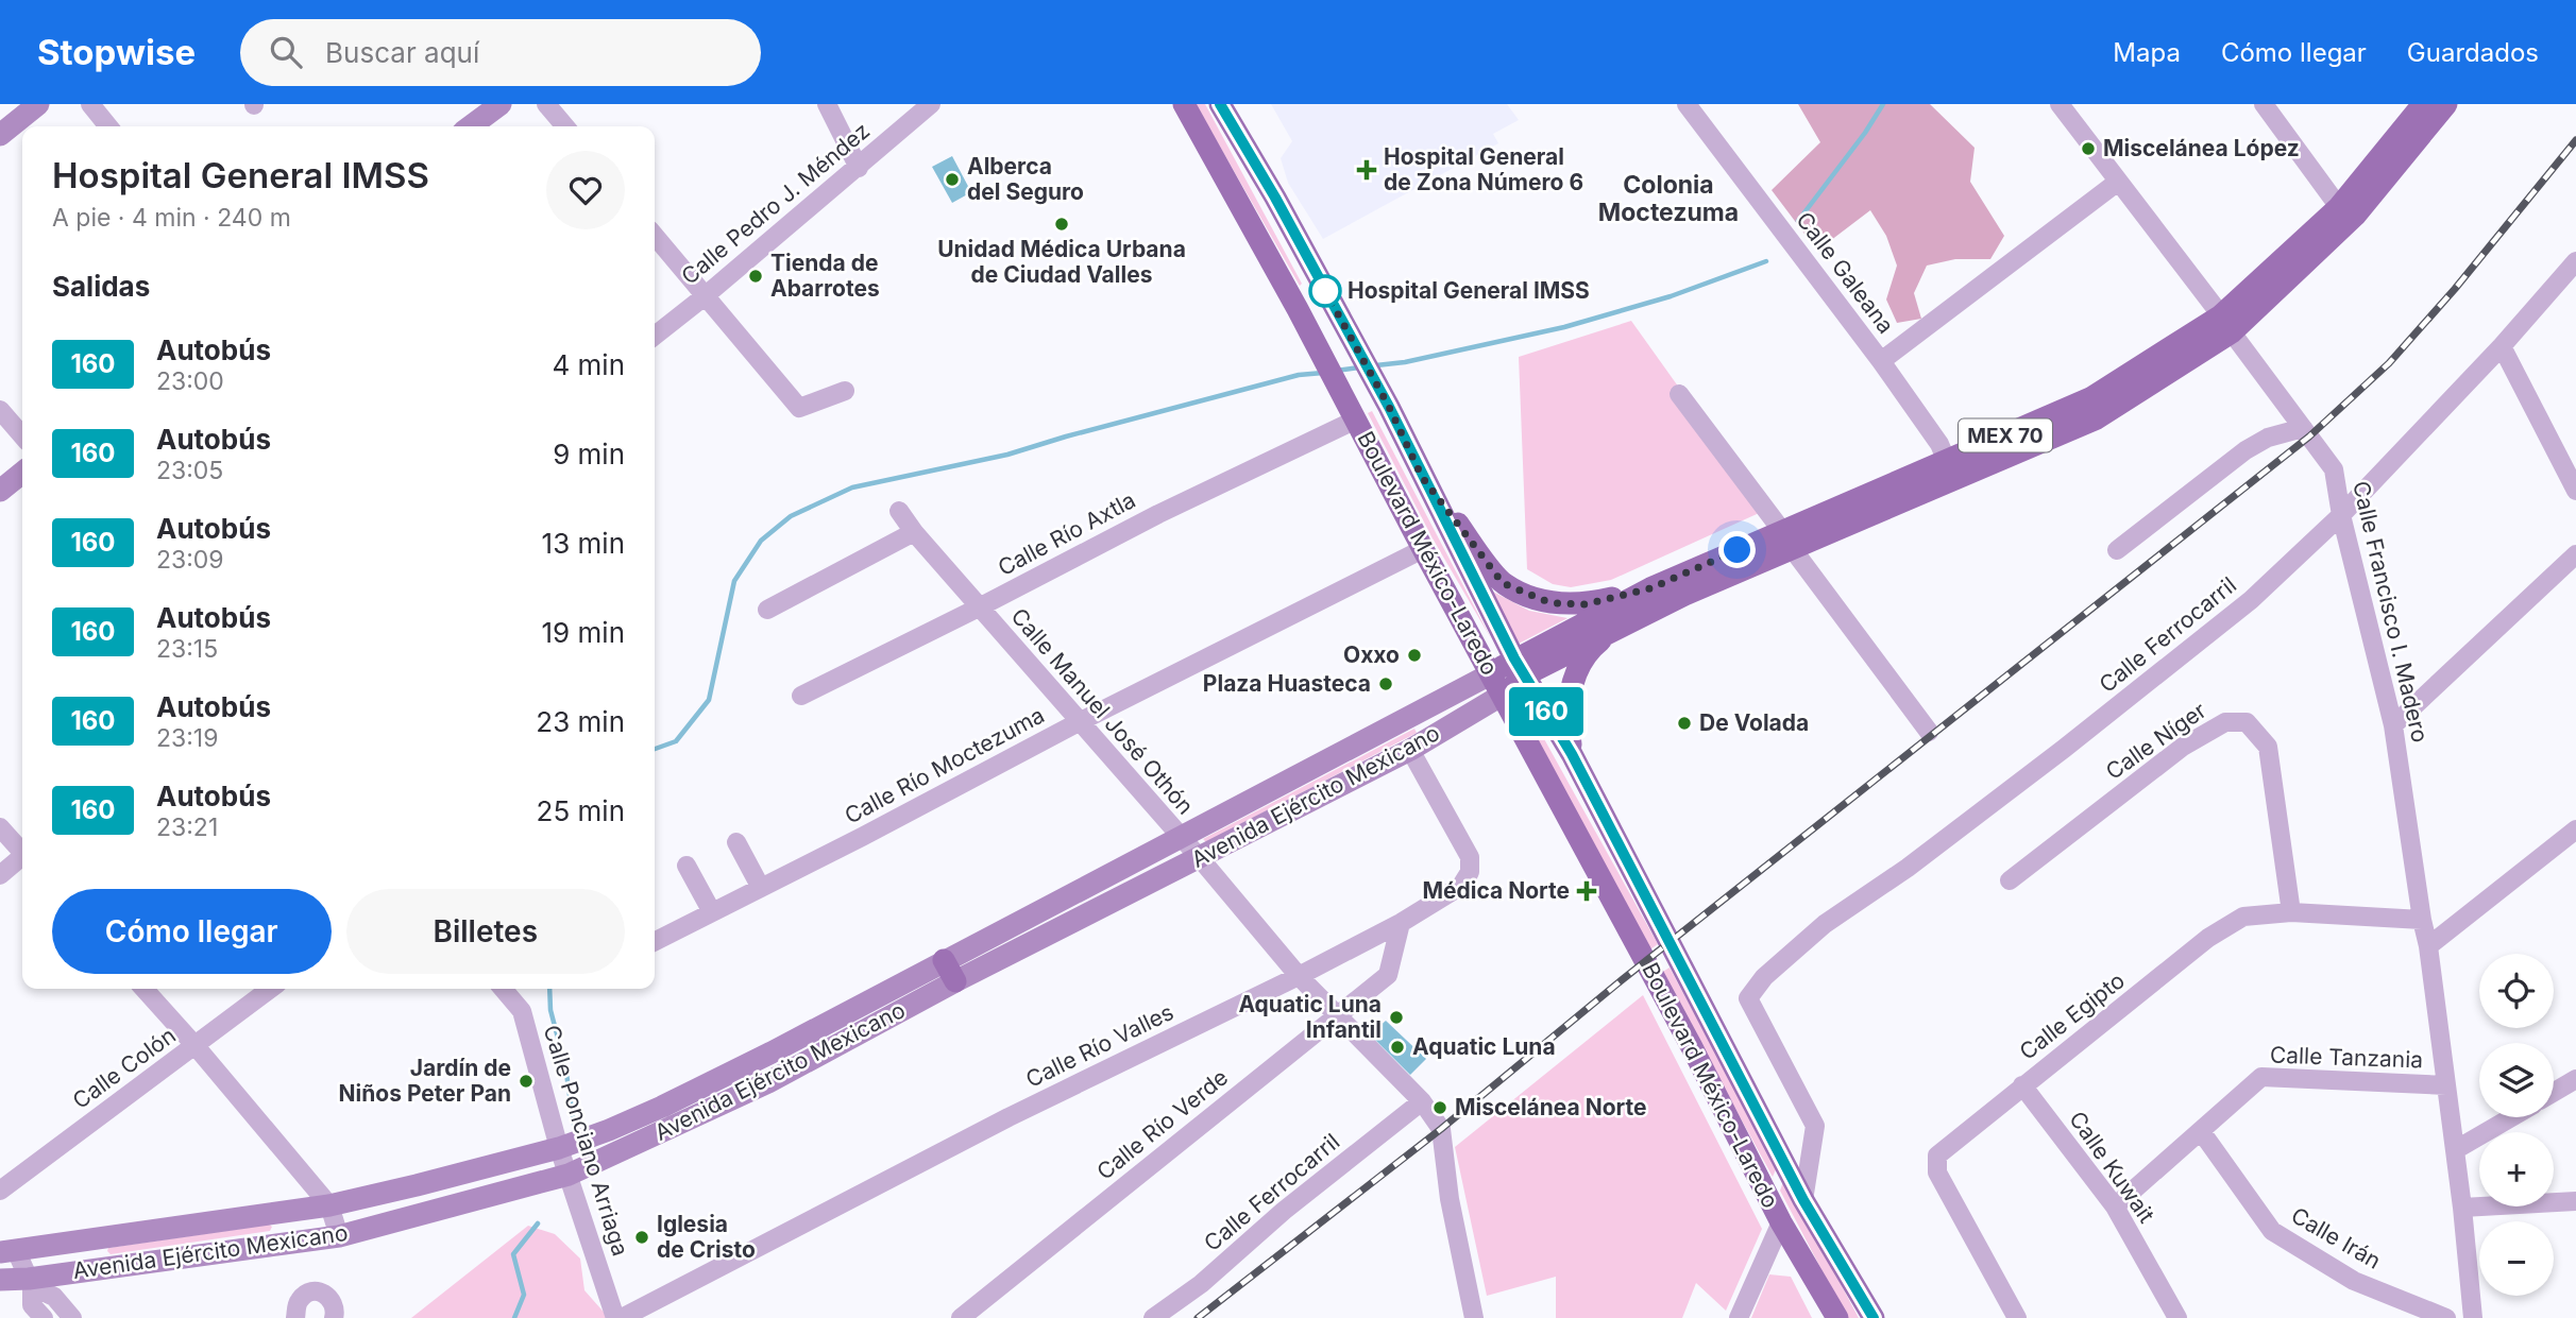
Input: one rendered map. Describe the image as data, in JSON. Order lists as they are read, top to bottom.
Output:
{
  "streets": {
    "main road": ["MEX 70", "Boulevard México-Laredo", "Avenida Ejército Mexicano"],
    "street": [
      "Calle Pedro J. Méndez",
      "Calle Galeana",
      "Calle Río Axtla",
      "Calle Francisco I. Madero",
      "Calle Ferrocarril",
      "Calle Manuel José Othón",
      "Calle Níger",
      "Calle Río Moctezuma",
      "Calle Egipto",
      "Calle Río Valles",
      "Calle Tanzania",
      "Calle Colón",
      "Calle Río Verde",
      "Calle Ponciano Arriaga",
      "Calle Kuwait",
      "Calle Irán"
    ]
  },
  "crossings": [
    ["Calle Galeana", "MEX 70"],
    ["MEX 70", "Boulevard México-Laredo"],
    ["MEX 70", "Calle Francisco I. Madero"],
    ["MEX 70", "Avenida Ejército Mexicano"],
    ["Calle Río Axtla", "Boulevard México-Laredo"],
    ["Calle Río Axtla", "Calle Manuel José Othón"],
    ["Boulevard México-Laredo", "Calle Ferrocarril"],
    ["Boulevard México-Laredo", "Calle Río Moctezuma"],
    ["Boulevard México-Laredo", "Avenida Ejército Mexicano"],
    ["Calle Francisco I. Madero", "Calle Ferrocarril"],
    ["Calle Francisco I. Madero", "Calle Egipto"],
    ["Calle Francisco I. Madero", "Calle Tanzania"],
    ["Calle Ferrocarril", "Calle Manuel José Othón"],
    ["Calle Manuel José Othón", "Calle Río Moctezuma"],
    ["Calle Manuel José Othón", "Avenida Ejército Mexicano"],
    ["Calle Manuel José Othón", "Calle Río Valles"],
    ["Calle Manuel José Othón", "Calle Río Verde"],
    ["Calle Níger", "Calle Egipto"],
    ["Avenida Ejército Mexicano", "Calle Río Valles"],
    ["Avenida Ejército Mexicano", "Calle Ponciano Arriaga"],
    ["Calle Egipto", "Calle Kuwait"],
    ["Calle Río Valles", "Calle Río Verde"],
    ["Calle Tanzania", "Calle Kuwait"],
    ["Calle Tanzania", "Calle Irán"]
  ],
  "districts": ["Colonia Moctezuma"],
  "places": {
    "other": [
      "Miscelánea López",
      "Alberca del Seguro",
      "Unidad Médica Urbana de Ciudad Valles",
      "Tienda de Abarrotes",
      "Hospital General IMSS",
      "Oxxo",
      "Plaza Huasteca",
      "De Volada",
      "Aquatic Luna Infantil",
      "Aquatic Luna",
      "Jardín de Niños Peter Pan",
      "Miscelánea Norte",
      "Iglesia de Cristo"
    ],
    "health": ["Hospital General de Zona Número 6", "Médica Norte"]
  },
  "lines": ["bus line 160"],
  "page": {
    "header": "Stopwise",
    "search": "Buscar aquí",
    "nav": ["Mapa", "Cómo llegar", "Guardados"],
    "on_map": "160",
    "heading": [
      ["Hospital General IMSS", "A pie · 4 min · 240 m"],
      "Salidas"
    ],
    "list": [
      {
        "mark": "160",
        "name": "Autobús",
        "note": "23:00",
        "value": "4 min"
      },
      {
        "mark": "160",
        "name": "Autobús",
        "note": "23:05",
        "value": "9 min"
      },
      {
        "mark": "160",
        "name": "Autobús",
        "note": "23:09",
        "value": "13 min"
      },
      {
        "mark": "160",
        "name": "Autobús",
        "note": "23:15",
        "value": "19 min"
      },
      {
        "mark": "160",
        "name": "Autobús",
        "note": "23:19",
        "value": "23 min"
      },
      {
        "mark": "160",
        "name": "Autobús",
        "note": "23:21",
        "value": "25 min"
      }
    ],
    "buttons": ["Cómo llegar", "Billetes"],
    "map_buttons": ["+", "−"]
  }
}
